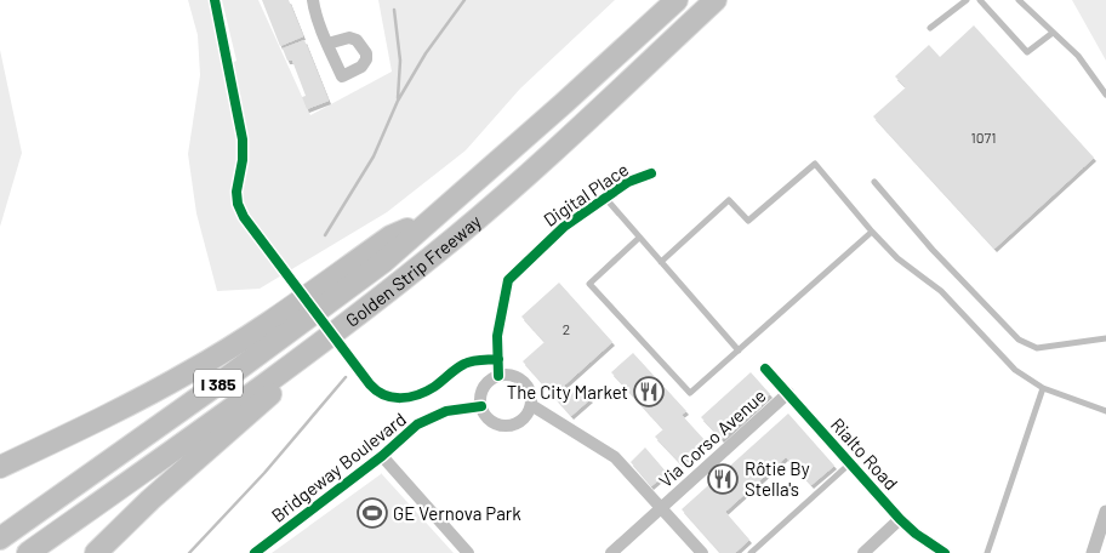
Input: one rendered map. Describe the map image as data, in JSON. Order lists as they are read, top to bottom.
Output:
{
  "streets": {
    "highway": ["Golden Strip Freeway", "I 385"],
    "street": [
      "Digital Place",
      "Via Corso Avenue",
      "Rialto Road",
      "Bridgeway Boulevard"
    ]
  },
  "crossings": [
    ["Digital Place", "Bridgeway Boulevard"],
    ["Via Corso Avenue", "Rialto Road"]
  ],
  "places": {
    "restaurant": ["The City Market", "Rôtie By Stella's"],
    "sports": ["GE Vernova Park"]
  },
  "house_numbers": ["1071", "2"]
}
